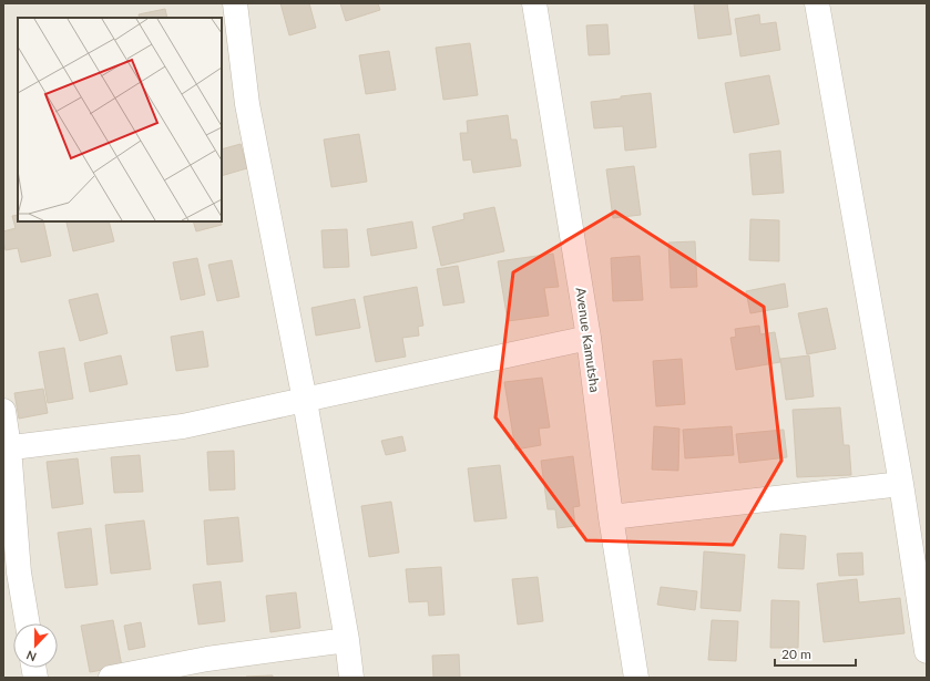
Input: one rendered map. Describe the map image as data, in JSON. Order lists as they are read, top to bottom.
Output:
{
  "streets": {
    "street": ["Avenue Kamutsha"]
  },
  "scale_bar": "20 m",
  "north": "bottom"
}
